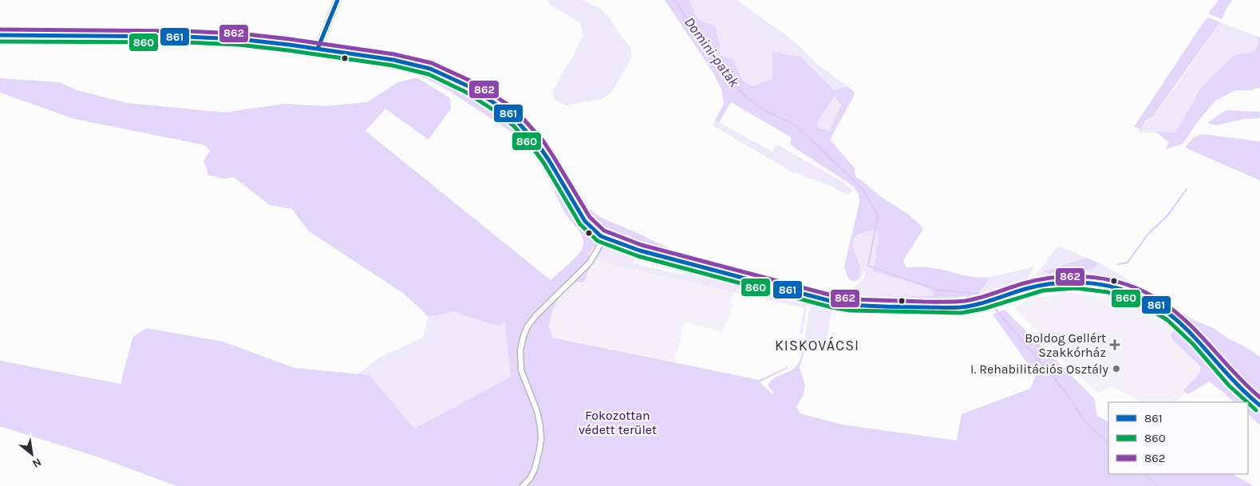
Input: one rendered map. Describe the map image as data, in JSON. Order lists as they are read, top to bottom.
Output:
{
  "districts": ["KISKOVÁCSI"],
  "water": ["Domini-patak"],
  "parks": ["Fokozottan védett terület"],
  "places": {
    "health": ["Boldog Gellért Szakkórház"],
    "other": ["I. Rehabilitációs Osztály"]
  },
  "lines": ["transit line 861", "transit line 862", "transit line 860"],
  "legend": ["861", "860", "862"],
  "north": "bottom right"
}
